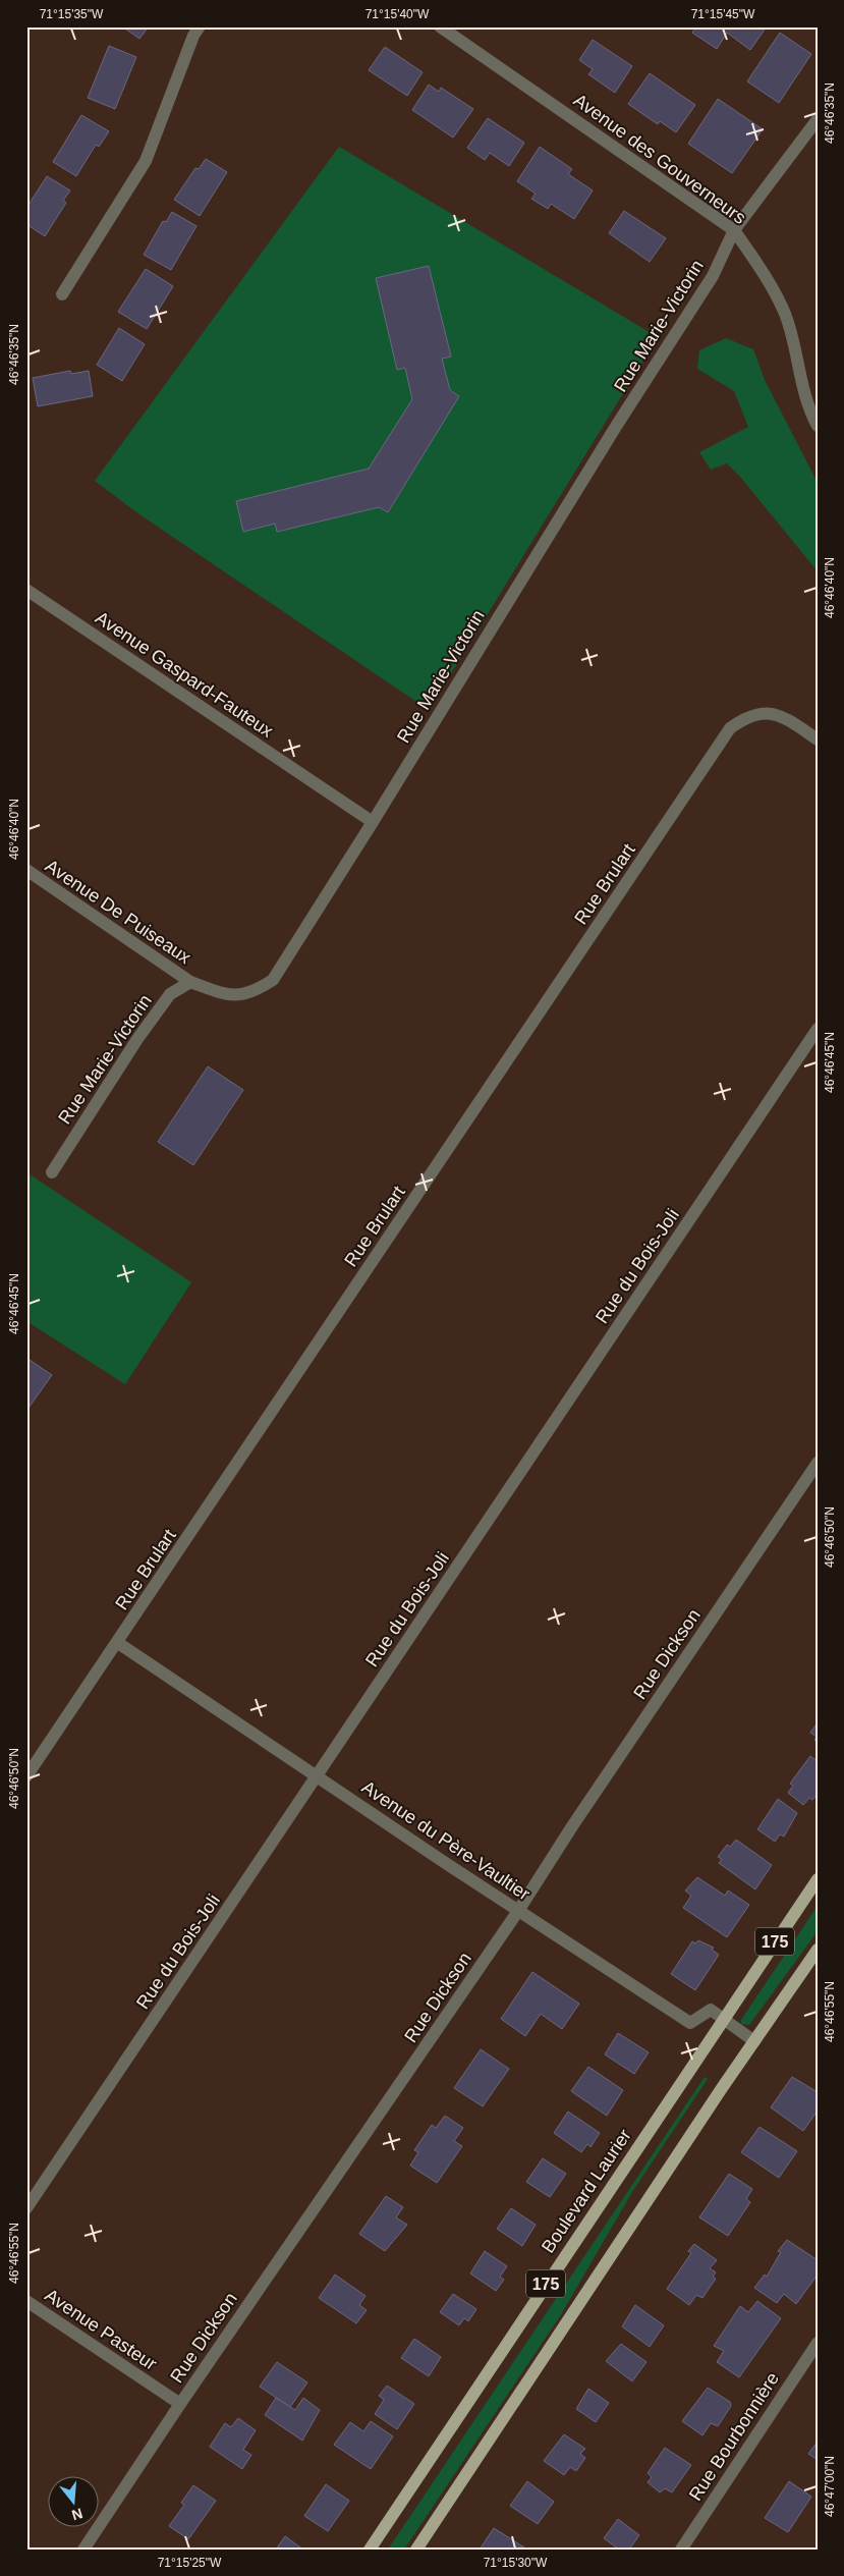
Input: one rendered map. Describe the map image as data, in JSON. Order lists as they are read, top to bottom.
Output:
{
  "streets": {
    "main road": ["175", "Boulevard Laurier"],
    "street": [
      "Avenue des Gouverneurs",
      "Rue Marie-Victorin",
      "Avenue Gaspard-Fauteux",
      "Rue Brulart",
      "Avenue De Puiseaux",
      "Rue du Bois-Joli",
      "Rue Dickson",
      "Avenue du Père-Vaultier",
      "Avenue Pasteur",
      "Rue Bourbonnière"
    ]
  },
  "crossings": [
    ["Avenue des Gouverneurs", "Rue Marie-Victorin"],
    ["Rue Marie-Victorin", "Avenue Gaspard-Fauteux"],
    ["Rue Marie-Victorin", "Avenue De Puiseaux"],
    ["Rue Brulart", "Avenue du Père-Vaultier"],
    ["Rue du Bois-Joli", "Avenue du Père-Vaultier"],
    ["Rue Dickson", "Avenue du Père-Vaultier"],
    ["Rue Dickson", "Avenue Pasteur"],
    ["Avenue du Père-Vaultier", "175"],
    ["Avenue du Père-Vaultier", "Boulevard Laurier"]
  ],
  "north": "bottom",
  "coordinates": [
    "71°15'35\"W",
    "71°15'40\"W",
    "71°15'45\"W",
    "46°46'35\"N",
    "46°46'40\"N",
    "46°46'45\"N",
    "46°46'50\"N",
    "46°46'55\"N",
    "46°47'00\"N",
    "71°15'25\"W",
    "71°15'30\"W"
  ]
}
